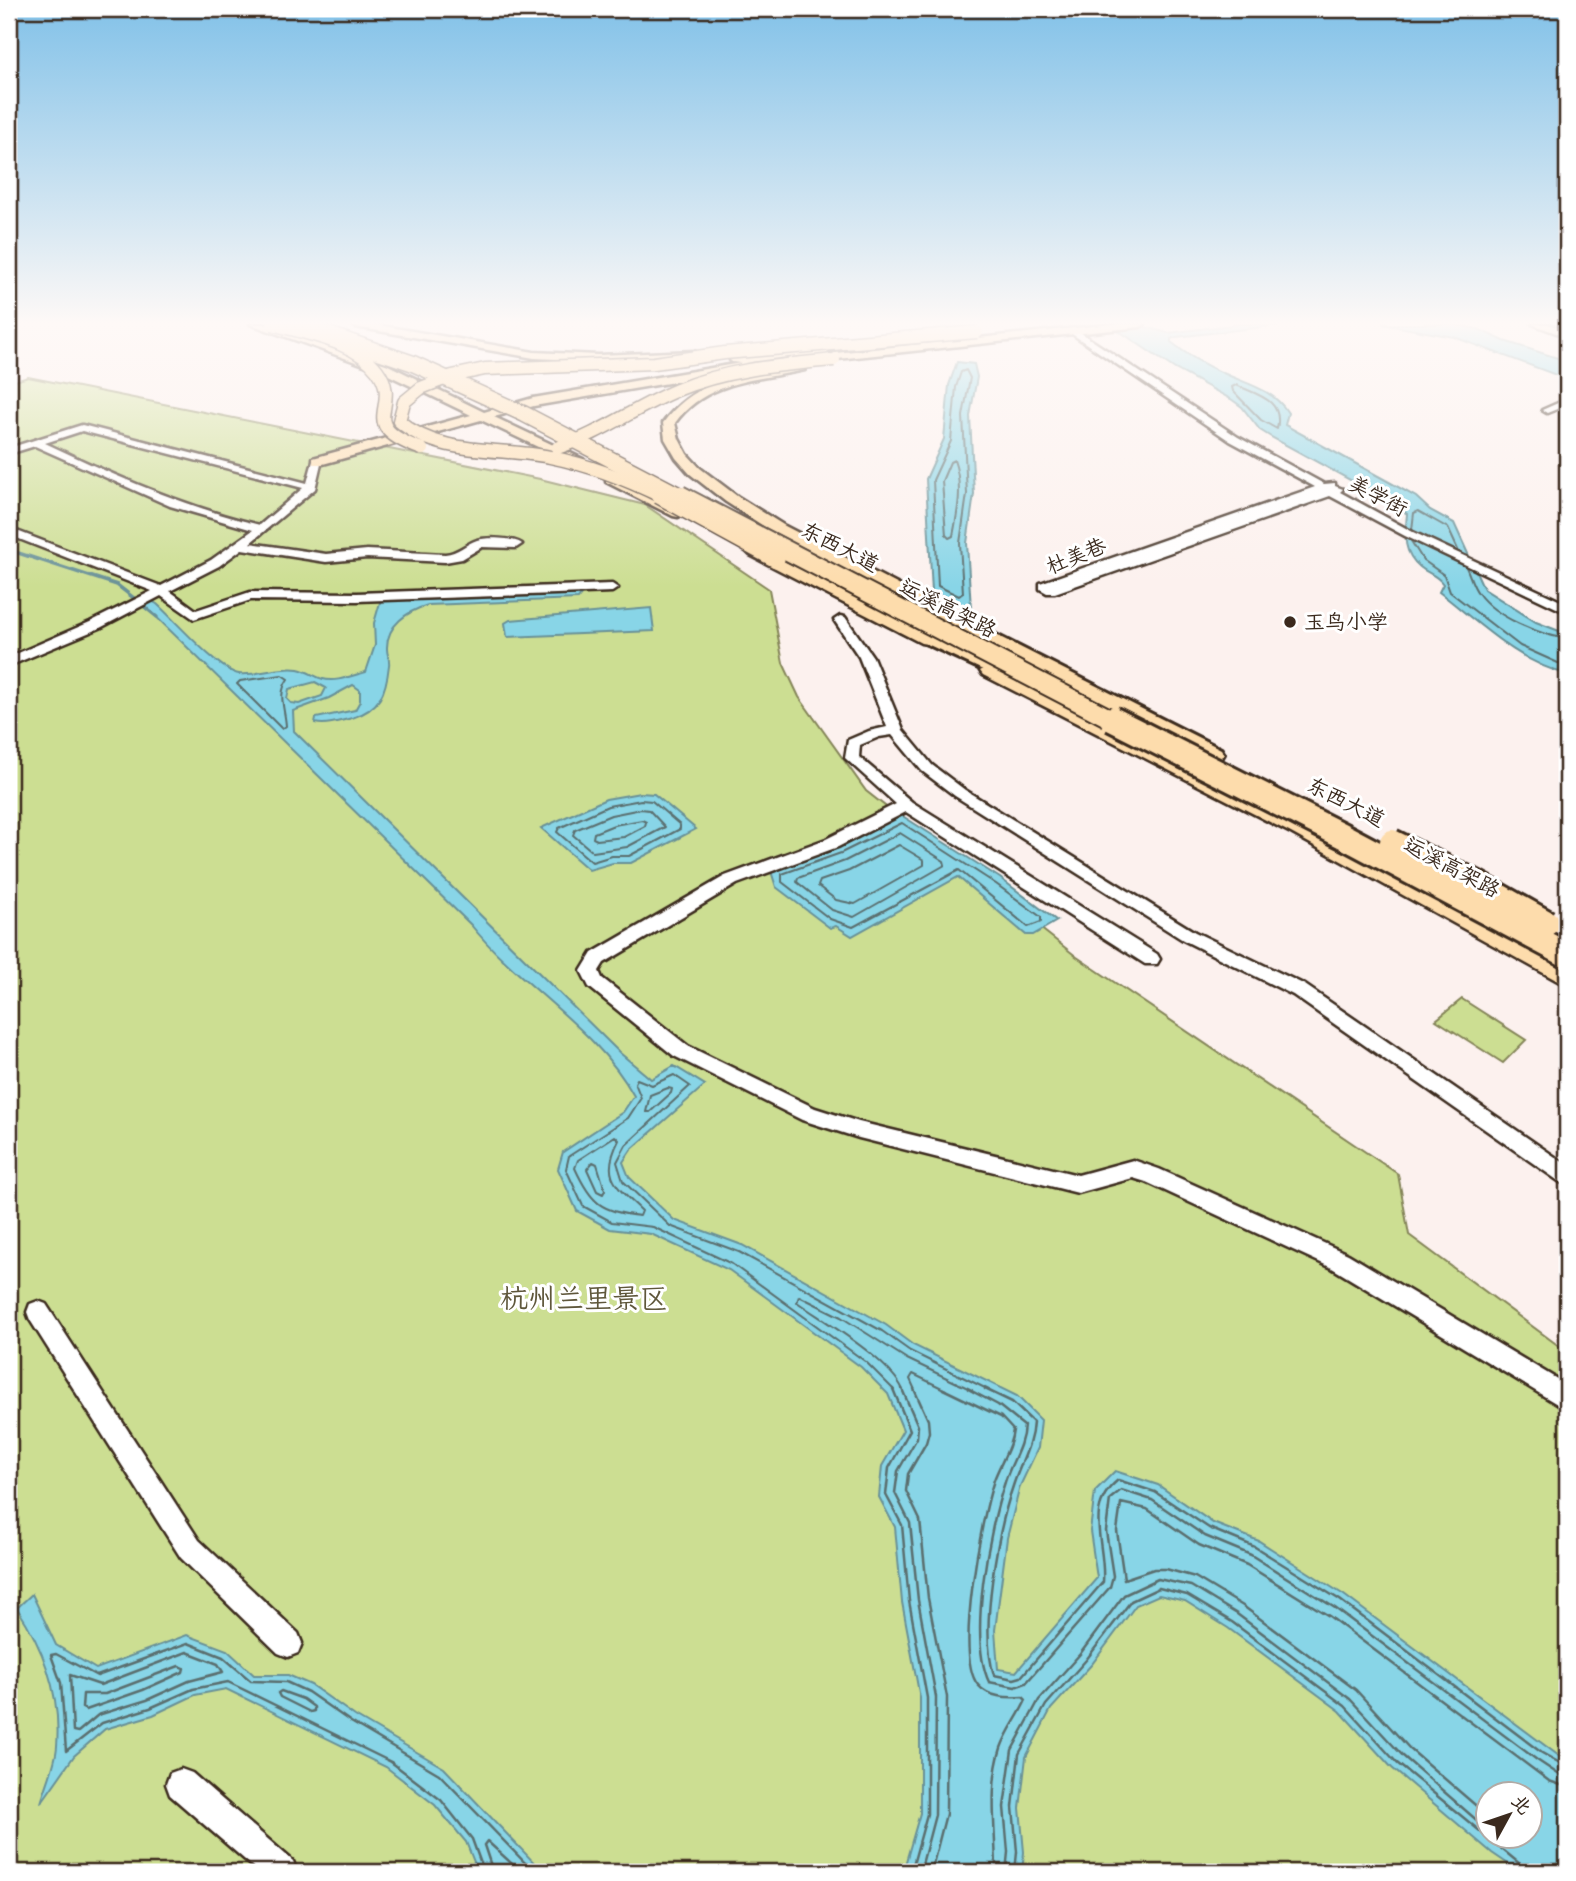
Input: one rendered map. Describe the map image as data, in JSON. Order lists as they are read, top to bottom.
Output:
{
  "streets": {
    "highway": ["运溪高架路"],
    "main road": ["东西大道"],
    "street": ["美学街", "杜美巷"]
  },
  "crossings": [
    ["美学街", "杜美巷"]
  ],
  "parks": ["杭州兰里景区"],
  "places": ["玉鸟小学"],
  "north": "top right"
}
